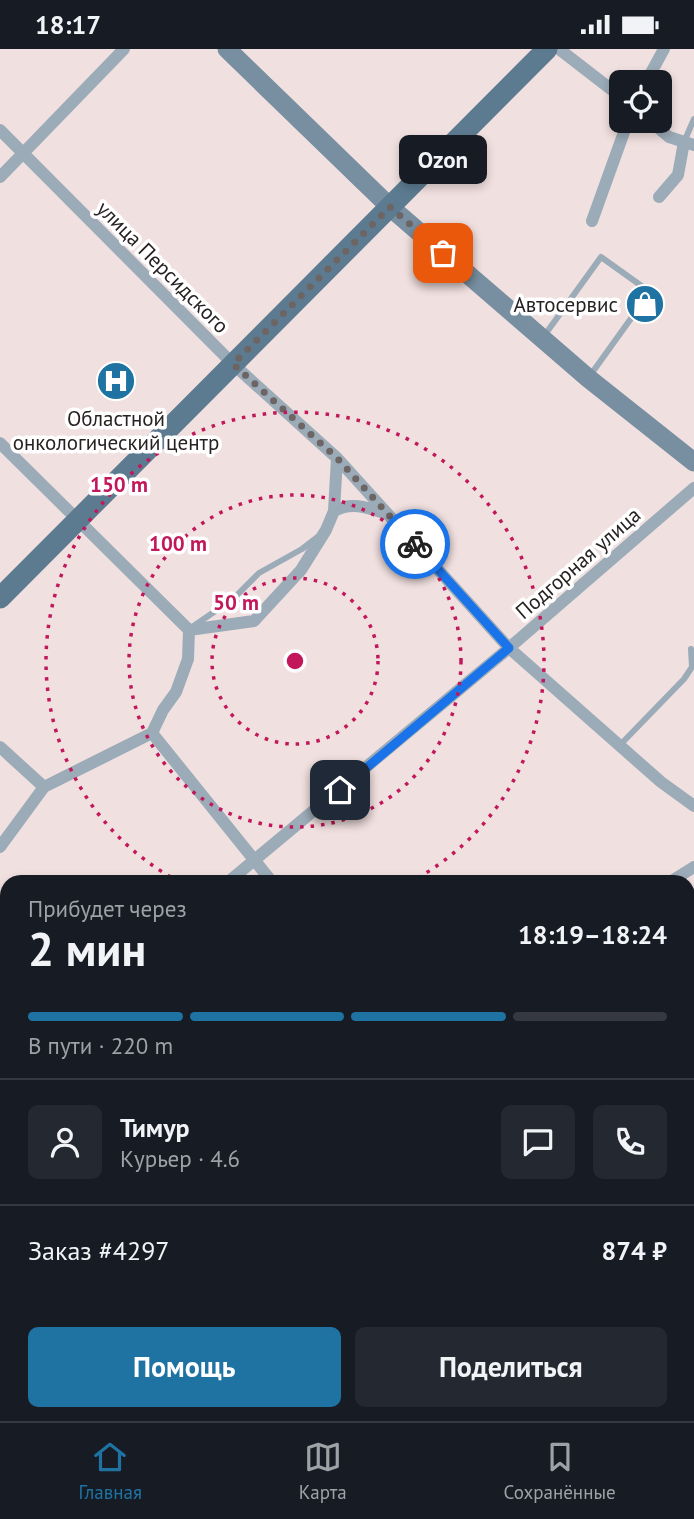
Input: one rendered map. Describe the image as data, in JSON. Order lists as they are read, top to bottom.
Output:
{
  "streets": {
    "street": ["улица Персидского", "Подгорная улица"]
  },
  "crossings": [
    ["улица Персидского", "Подгорная улица"]
  ],
  "places": {
    "other": ["Ozon"],
    "shop": ["Автосервис"],
    "hospital": ["Областной онкологический центр"]
  },
  "page": {
    "status": "18:17",
    "bubble": "Ozon",
    "heading": ["2 мин", "Прибудет через", "18:19–18:24"],
    "panel": [
      "Тимур",
      "Курьер · 4.6",
      "Заказ #4297",
      "874 ₽"
    ],
    "bar": "В пути · 220 m",
    "buttons": ["Помощь", "Поделиться"],
    "tabs": ["Главная", "Карта", "Сохранённые"]
  },
  "rings": ["150 m", "100 m", "50 m"]
}
